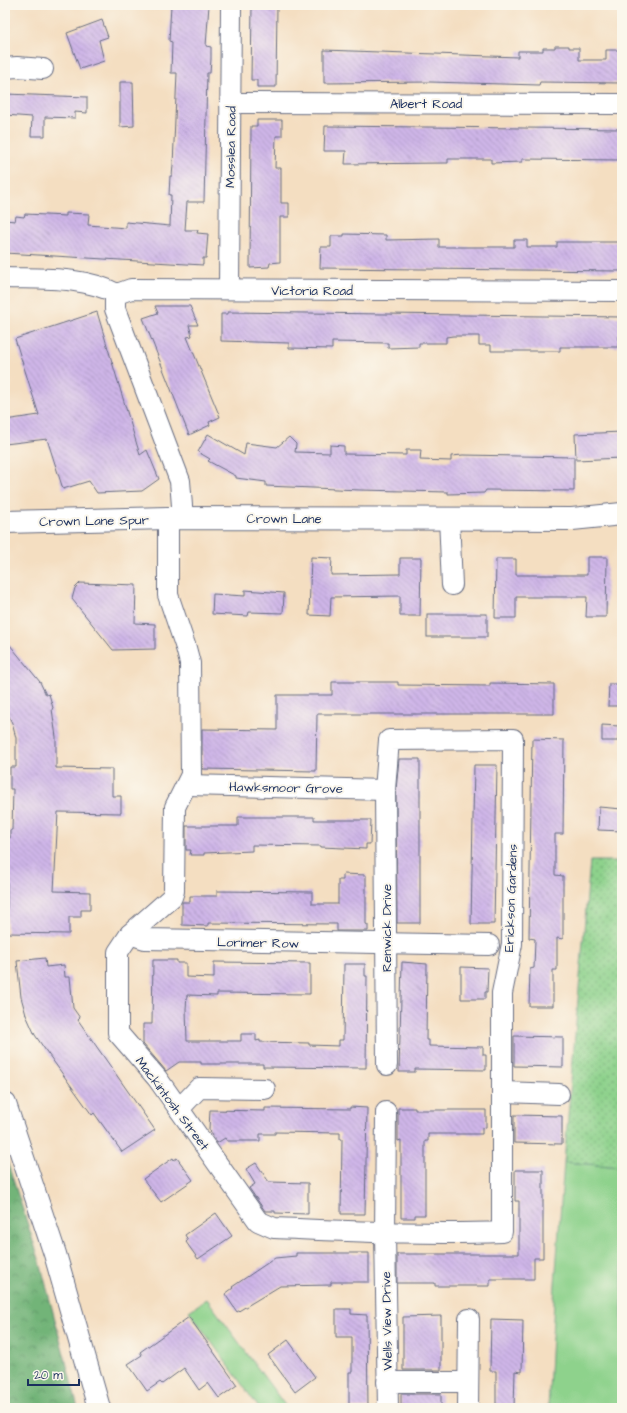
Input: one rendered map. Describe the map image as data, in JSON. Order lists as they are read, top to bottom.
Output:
{
  "streets": {
    "street": [
      "Albert Road",
      "Mosslea Road",
      "Victoria Road",
      "Crown Lane",
      "Crown Lane Spur",
      "Hawksmoor Grove",
      "Erickson Gardens",
      "Renwick Drive",
      "Lorimer Row",
      "Mackintosh Street",
      "Wells View Drive"
    ]
  },
  "crossings": [
    ["Albert Road", "Mosslea Road"],
    ["Mosslea Road", "Victoria Road"],
    ["Crown Lane", "Crown Lane Spur"],
    ["Crown Lane", "Mackintosh Street"],
    ["Crown Lane Spur", "Mackintosh Street"],
    ["Hawksmoor Grove", "Erickson Gardens"],
    ["Hawksmoor Grove", "Renwick Drive"],
    ["Hawksmoor Grove", "Mackintosh Street"],
    ["Erickson Gardens", "Renwick Drive"],
    ["Erickson Gardens", "Mackintosh Street"],
    ["Erickson Gardens", "Wells View Drive"],
    ["Renwick Drive", "Lorimer Row"],
    ["Lorimer Row", "Mackintosh Street"],
    ["Mackintosh Street", "Wells View Drive"]
  ],
  "scale_bar": "20 m"
}
